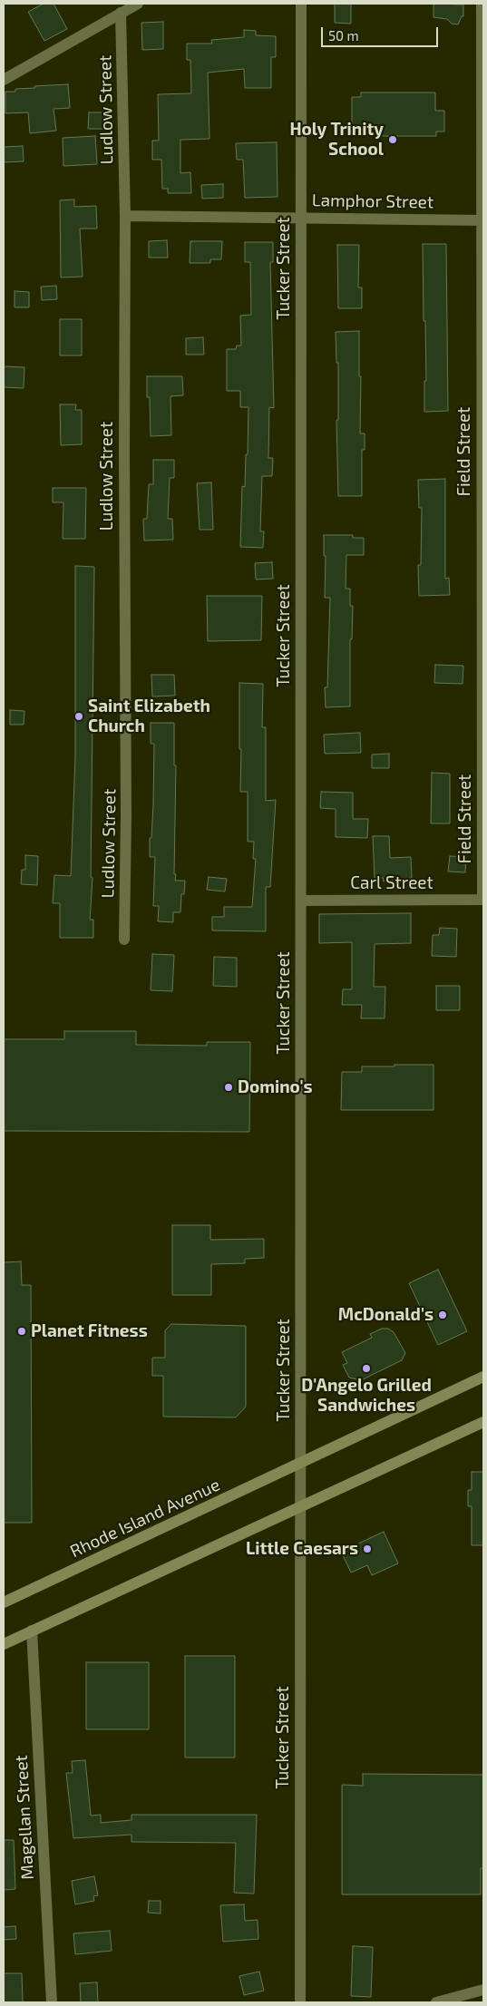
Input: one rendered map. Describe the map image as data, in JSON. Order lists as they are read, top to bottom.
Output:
{
  "streets": {
    "main road": ["Rhode Island Avenue"],
    "street": [
      "Ludlow Street",
      "Lamphor Street",
      "Tucker Street",
      "Field Street",
      "Carl Street",
      "Magellan Street"
    ]
  },
  "crossings": [
    ["Ludlow Street", "Lamphor Street"],
    ["Lamphor Street", "Tucker Street"],
    ["Lamphor Street", "Field Street"],
    ["Tucker Street", "Carl Street"],
    ["Tucker Street", "Rhode Island Avenue"],
    ["Field Street", "Carl Street"]
  ],
  "places": [
    "Holy Trinity School",
    "Saint Elizabeth Church",
    "Domino's",
    "McDonald's",
    "Planet Fitness",
    "D'Angelo Grilled Sandwiches",
    "Little Caesars"
  ],
  "scale_bar": "50 m"
}
